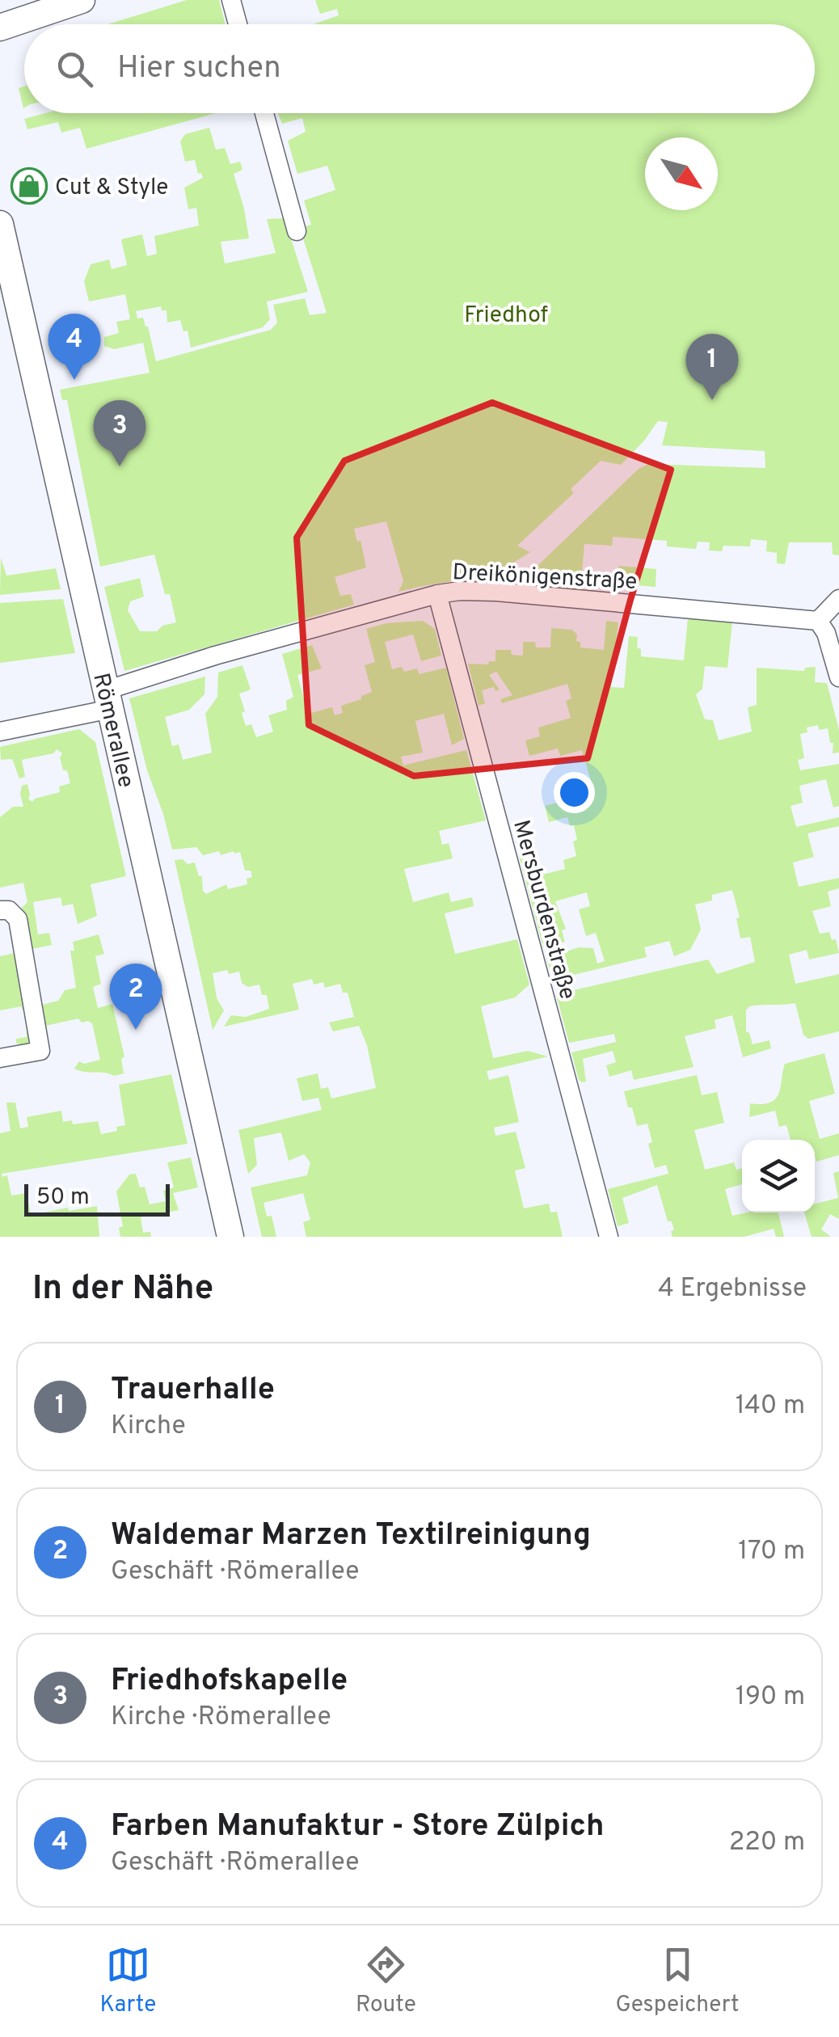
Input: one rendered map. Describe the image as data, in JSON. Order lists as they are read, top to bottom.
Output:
{
  "streets": {
    "street": ["Dreikönigenstraße", "Römerallee", "Mersburdenstraße"]
  },
  "crossings": [
    ["Dreikönigenstraße", "Römerallee"],
    ["Dreikönigenstraße", "Mersburdenstraße"]
  ],
  "parks": ["Friedhof"],
  "places": {
    "shop": ["Cut & Style"]
  },
  "scale_bar": "50 m",
  "north": "bottom right",
  "page": {
    "search": "Hier suchen",
    "pins": [
      "4",
      "1",
      "3",
      "2"
    ],
    "scale": "50 m",
    "heading": ["In der Nähe", "4 Ergebnisse"],
    "list": [
      {
        "mark": "1",
        "name": "Trauerhalle",
        "note": "Kirche",
        "value": "140 m"
      },
      {
        "mark": "2",
        "name": "Waldemar Marzen Textilreinigung",
        "note": "Geschäft · Römerallee",
        "value": "170 m"
      },
      {
        "mark": "3",
        "name": "Friedhofskapelle",
        "note": "Kirche · Römerallee",
        "value": "190 m"
      },
      {
        "mark": "4",
        "name": "Farben Manufaktur - Store Zülpich",
        "note": "Geschäft · Römerallee",
        "value": "220 m"
      }
    ],
    "nav": ["Karte", "Route", "Gespeichert"]
  }
}
